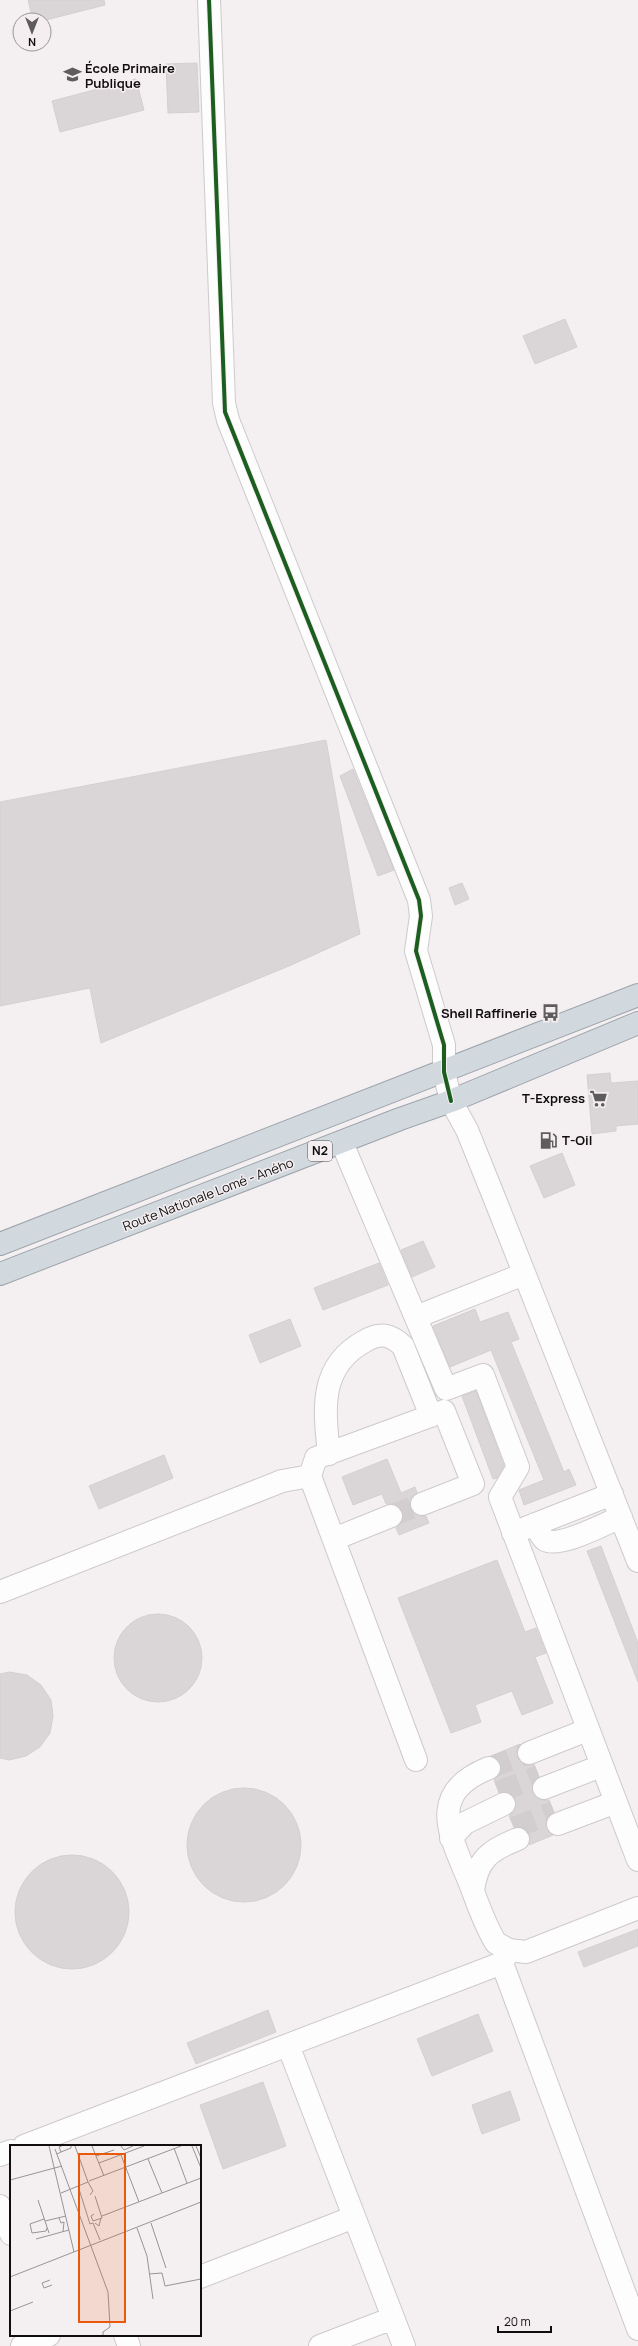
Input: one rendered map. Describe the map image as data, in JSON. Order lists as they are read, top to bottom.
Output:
{
  "streets": {
    "highway": ["N2", "Route Nationale Lomé - Aného"]
  },
  "places": {
    "school or university": ["École Primaire Publique"],
    "bus stop": ["Shell Raffinerie"],
    "supermarket": ["T-Express"],
    "fuel station": ["T-Oil"]
  },
  "scale_bar": "20 m",
  "north": "bottom"
}
